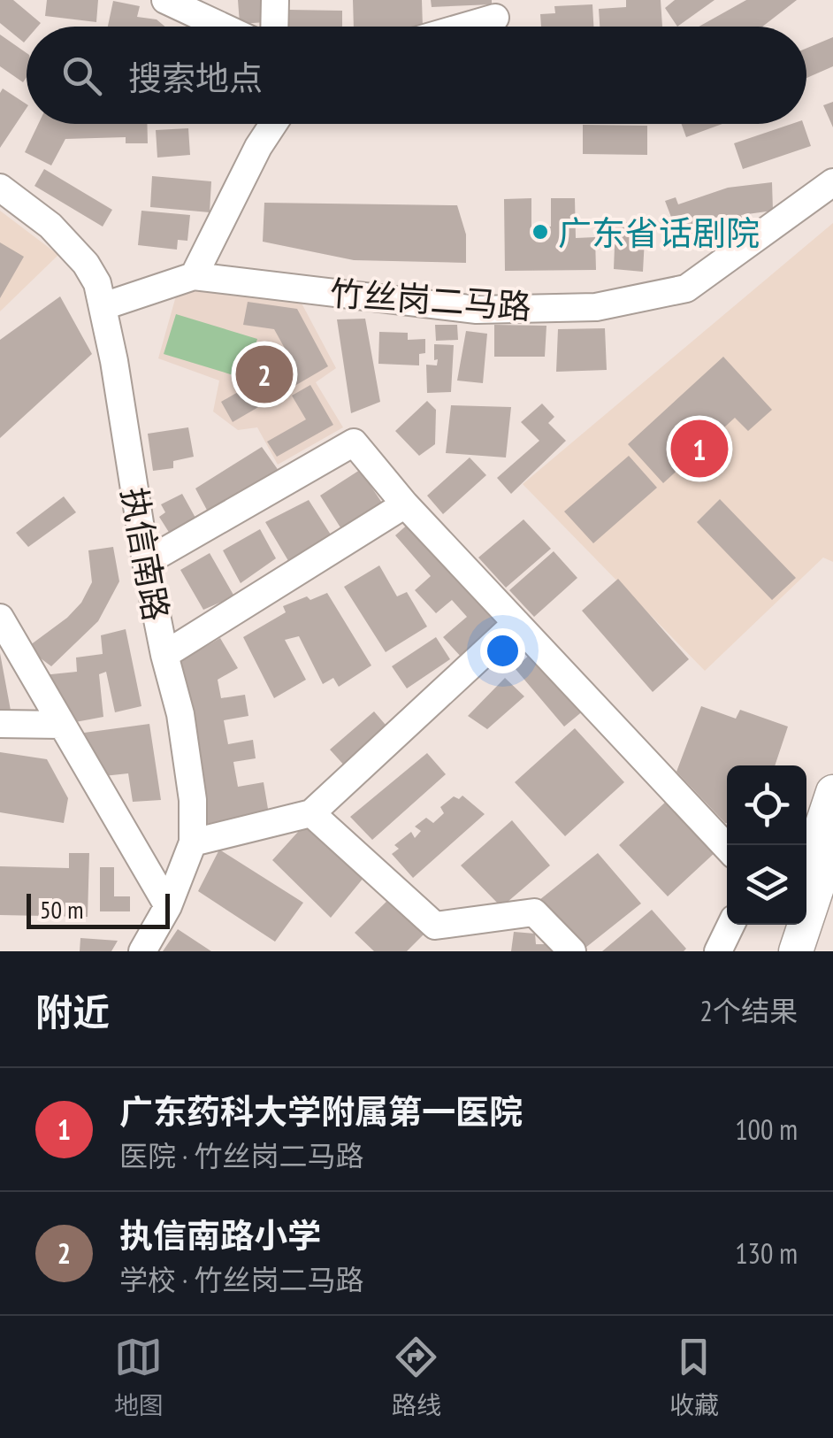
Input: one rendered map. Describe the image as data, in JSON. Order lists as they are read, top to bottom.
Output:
{
  "streets": {
    "street": ["竹丝岗二马路", "执信南路"]
  },
  "crossings": [
    ["竹丝岗二马路", "执信南路"]
  ],
  "places": ["广东省话剧院"],
  "scale_bar": "50 m",
  "page": {
    "search": "搜索地点",
    "pins": ["2", "1"],
    "scale": "50 m",
    "heading": ["附近", "2个结果"],
    "list": [
      {
        "mark": "1",
        "name": "广东药科大学附属第一医院",
        "note": "医院 · 竹丝岗二马路",
        "value": "100 m"
      },
      {
        "mark": "2",
        "name": "执信南路小学",
        "note": "学校 · 竹丝岗二马路",
        "value": "130 m"
      }
    ],
    "nav": ["地图", "路线", "收藏"]
  }
}
